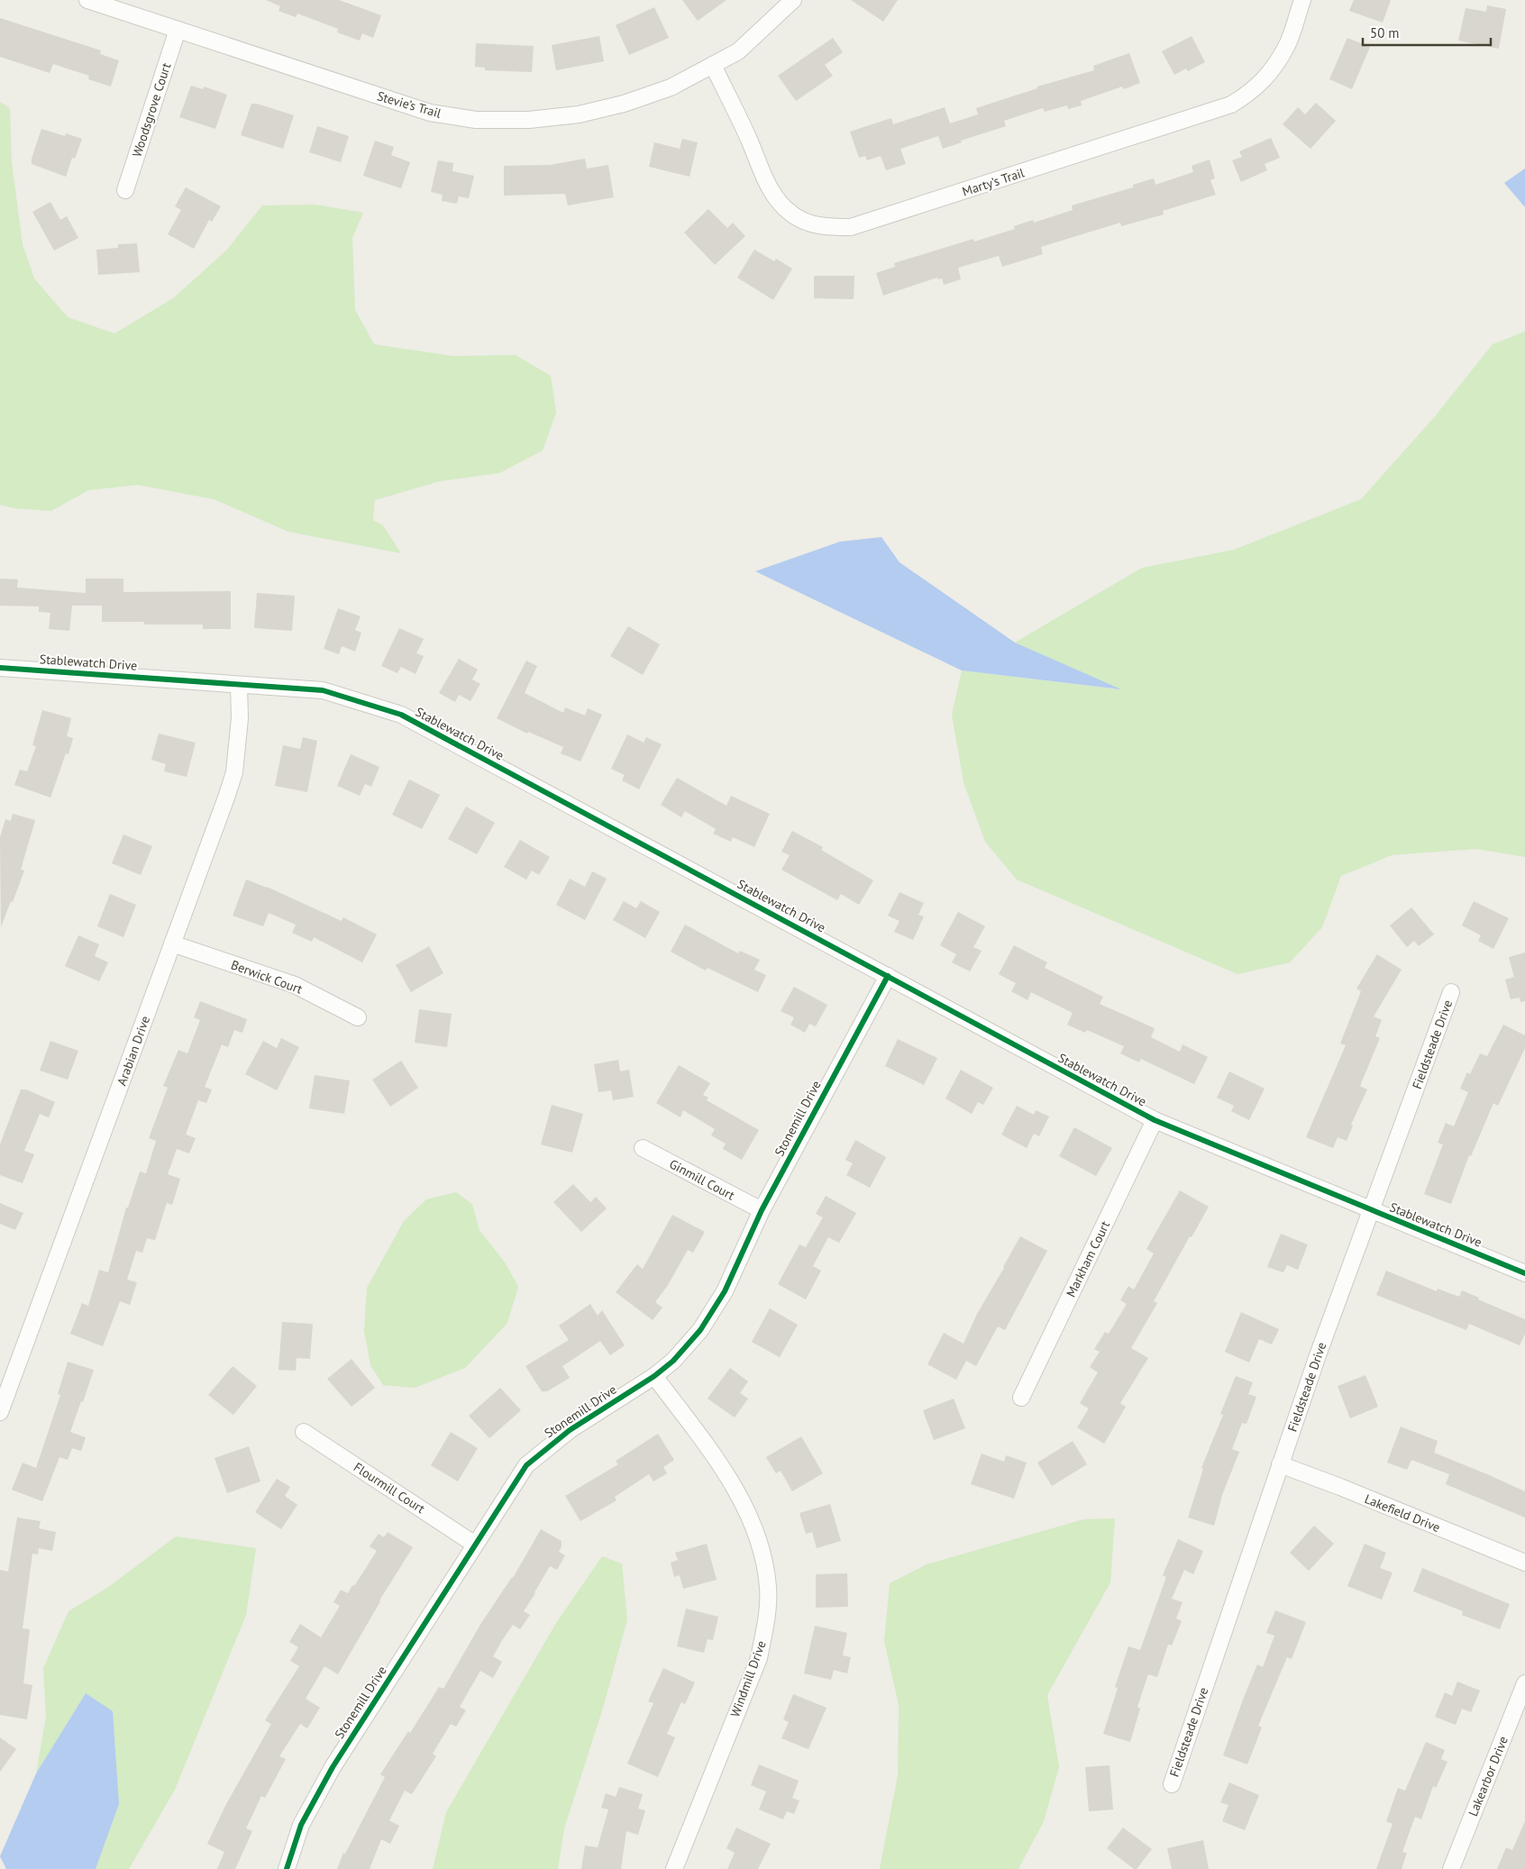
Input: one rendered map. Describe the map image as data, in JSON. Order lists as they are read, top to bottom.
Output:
{
  "streets": {
    "street": [
      "Stevie’s Trail",
      "Woodsgrove Court",
      "Marty’s Trail",
      "Stablewatch Drive",
      "Berwick Court",
      "Fieldsteade Drive",
      "Arabian Drive",
      "Stonemill Drive",
      "Ginmill Court",
      "Markham Court",
      "Flourmill Court",
      "Lakefield Drive",
      "Windmill Drive",
      "Lakearbor Drive"
    ]
  },
  "crossings": [
    ["Stevie’s Trail", "Woodsgrove Court"],
    ["Stevie’s Trail", "Marty’s Trail"],
    ["Stablewatch Drive", "Fieldsteade Drive"],
    ["Stablewatch Drive", "Arabian Drive"],
    ["Stablewatch Drive", "Stonemill Drive"],
    ["Stablewatch Drive", "Markham Court"],
    ["Berwick Court", "Arabian Drive"],
    ["Fieldsteade Drive", "Lakefield Drive"],
    ["Stonemill Drive", "Ginmill Court"],
    ["Stonemill Drive", "Flourmill Court"],
    ["Stonemill Drive", "Windmill Drive"]
  ],
  "scale_bar": "50 m"
}
